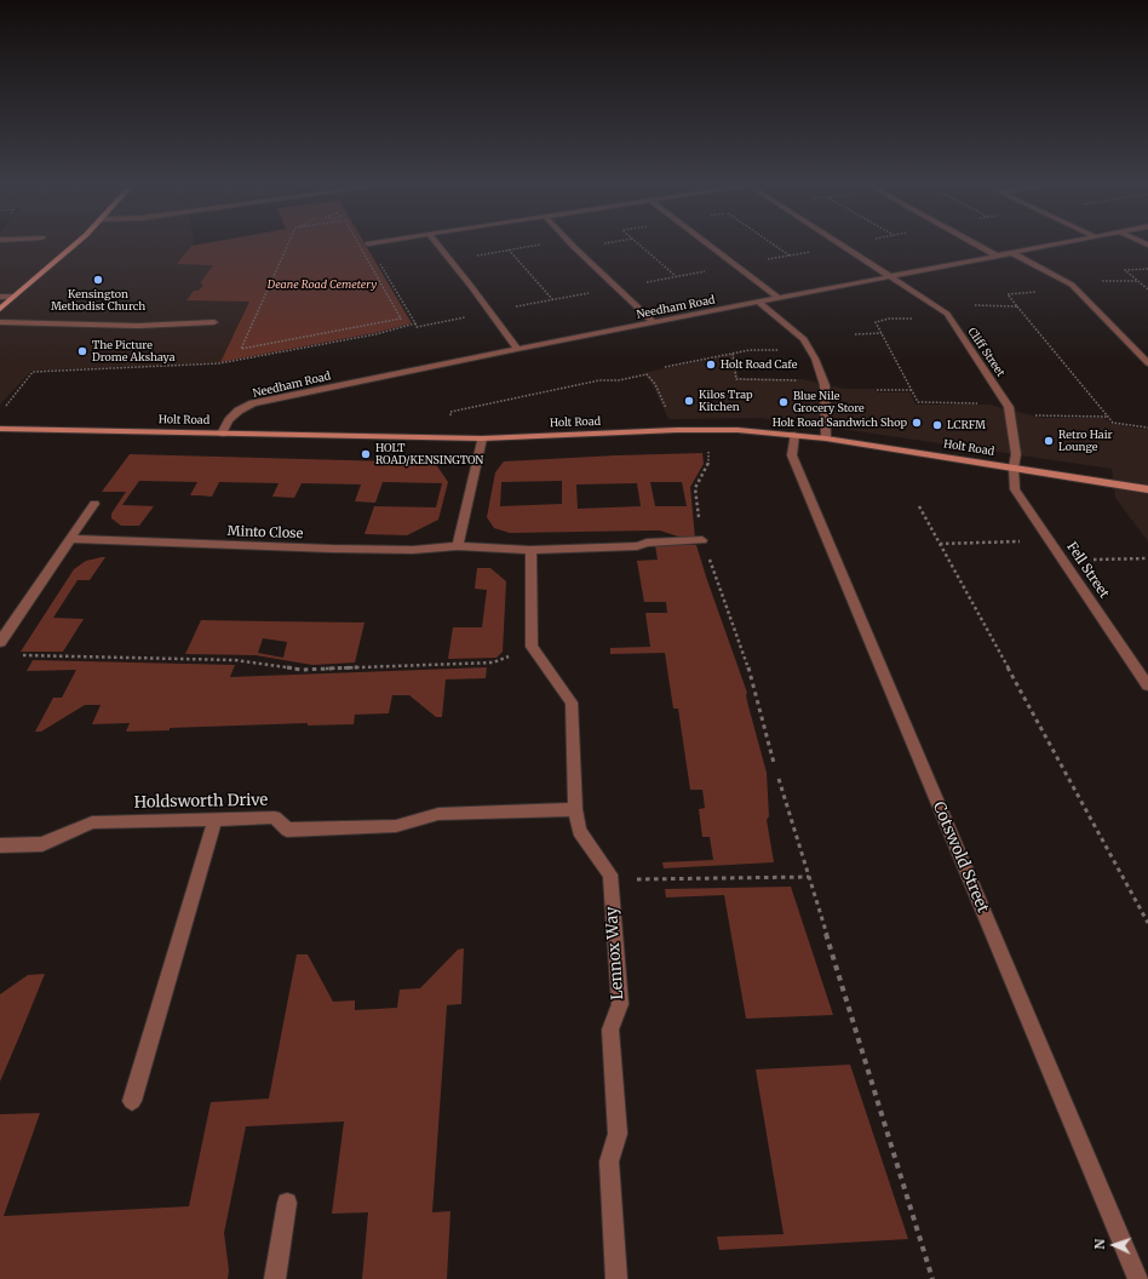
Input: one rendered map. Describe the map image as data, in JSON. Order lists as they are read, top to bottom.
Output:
{
  "streets": {
    "main road": ["Holt Road"],
    "street": [
      "Needham Road",
      "Cliff Street",
      "Minto Close",
      "Fell Street",
      "Holdsworth Drive",
      "Cotswold Street",
      "Lennox Way"
    ]
  },
  "crossings": [
    ["Needham Road", "Cliff Street"],
    ["Needham Road", "Holt Road"],
    ["Cliff Street", "Holt Road"],
    ["Cliff Street", "Fell Street"],
    ["Holt Road", "Fell Street"],
    ["Holt Road", "Cotswold Street"],
    ["Holdsworth Drive", "Lennox Way"]
  ],
  "parks": ["Deane Road Cemetery"],
  "places": [
    "Kensington Methodist Church",
    "The Picture Drome Akshaya",
    "Holt Road Cafe",
    "Kilos Trap Kitchen",
    "Blue Nile Grocery Store",
    "Holt Road Sandwich Shop",
    "LCRFM",
    "Retro Hair Lounge",
    "HOLT ROAD/KENSINGTON"
  ],
  "north": "left"
}
